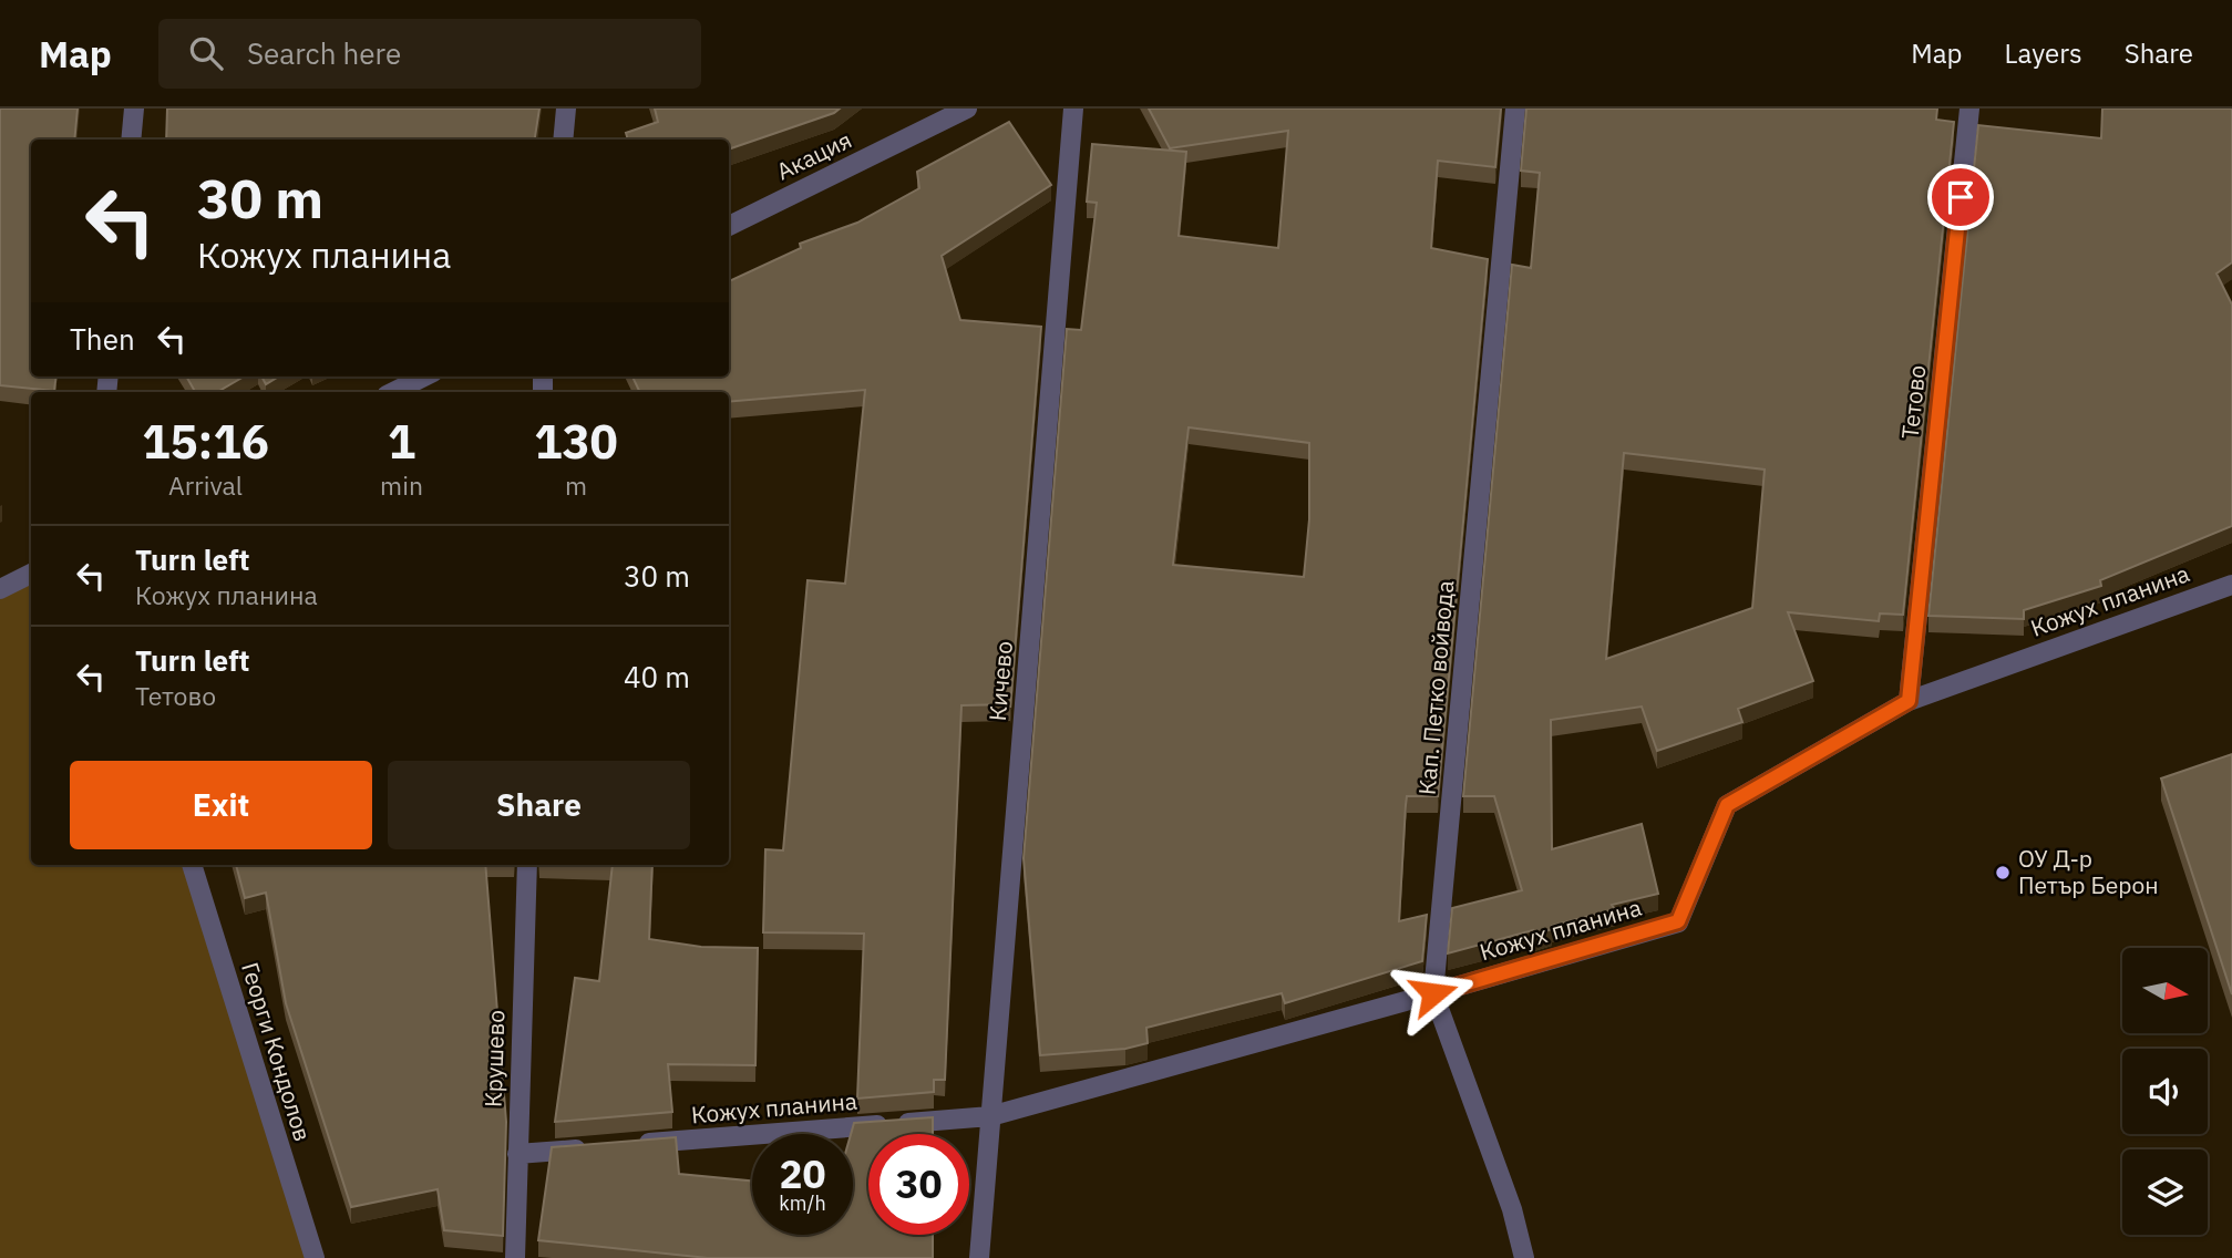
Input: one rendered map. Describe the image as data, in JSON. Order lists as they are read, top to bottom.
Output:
{
  "streets": {
    "street": [
      "Акация",
      "Тетово",
      "Кожух планина",
      "Кичево",
      "Кап. Петко войвода",
      "Георги Кондолов",
      "Крушево"
    ]
  },
  "crossings": [
    ["Тетово", "Кожух планина"],
    ["Кожух планина", "Кичево"],
    ["Кожух планина", "Кап. Петко войвода"]
  ],
  "places": ["ОУ Д-р Петър Берон"],
  "north": "right",
  "page": {
    "header": "Map",
    "search": "Search here",
    "nav": ["Map", "Layers", "Share"],
    "turn": ["30 m", "Кожух планина"],
    "then": "Then",
    "eta": [
      "15:16",
      "Arrival",
      "1",
      "min",
      "130",
      "m"
    ],
    "list": [
      {
        "name": "Turn left",
        "note": "Кожух планина",
        "value": "30 m"
      },
      {
        "name": "Turn left",
        "note": "Тетово",
        "value": "40 m"
      }
    ],
    "buttons": ["Exit", "Share"],
    "speed": "20 km/h",
    "limit": "30"
  }
}
